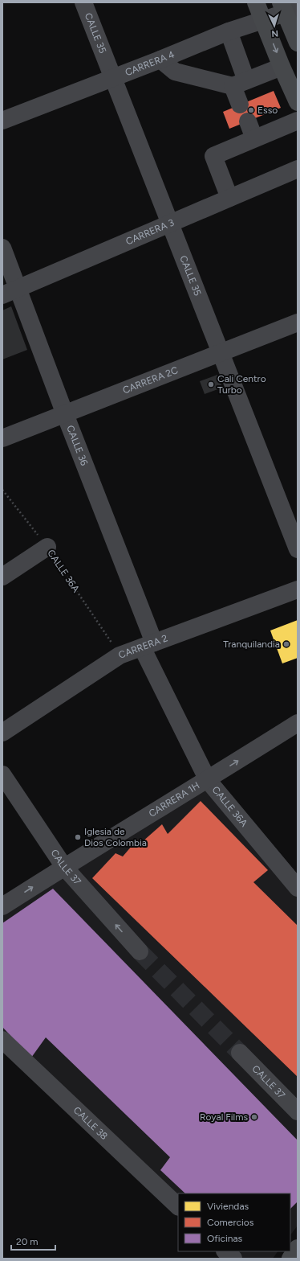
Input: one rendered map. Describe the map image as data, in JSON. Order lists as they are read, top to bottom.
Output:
{
  "streets": {
    "street": [
      "CALLE 35",
      "CARRERA 4",
      "CARRERA 3",
      "CARRERA 2C",
      "CALLE 36",
      "CALLE 36A",
      "CARRERA 2",
      "CARRERA 1H",
      "CALLE 37",
      "CALLE 38"
    ]
  },
  "crossings": [
    ["CALLE 35", "CARRERA 4"],
    ["CALLE 35", "CARRERA 3"],
    ["CALLE 35", "CARRERA 2C"],
    ["CARRERA 3", "CALLE 36"],
    ["CARRERA 2C", "CALLE 36"],
    ["CALLE 36", "CALLE 36A"],
    ["CALLE 36", "CARRERA 2"],
    ["CALLE 36A", "CARRERA 2"],
    ["CALLE 36A", "CARRERA 1H"],
    ["CARRERA 1H", "CALLE 37"]
  ],
  "one_way": ["CARRERA 1H", "CALLE 37"],
  "places": [
    "Esso",
    "Cali Centro Turbo",
    "Tranquilandia",
    "Iglesia de Dios Colombia",
    "Royal Films"
  ],
  "legend": ["Viviendas", "Comercios", "Oficinas"],
  "scale_bar": "20 m",
  "north": "bottom"
}
